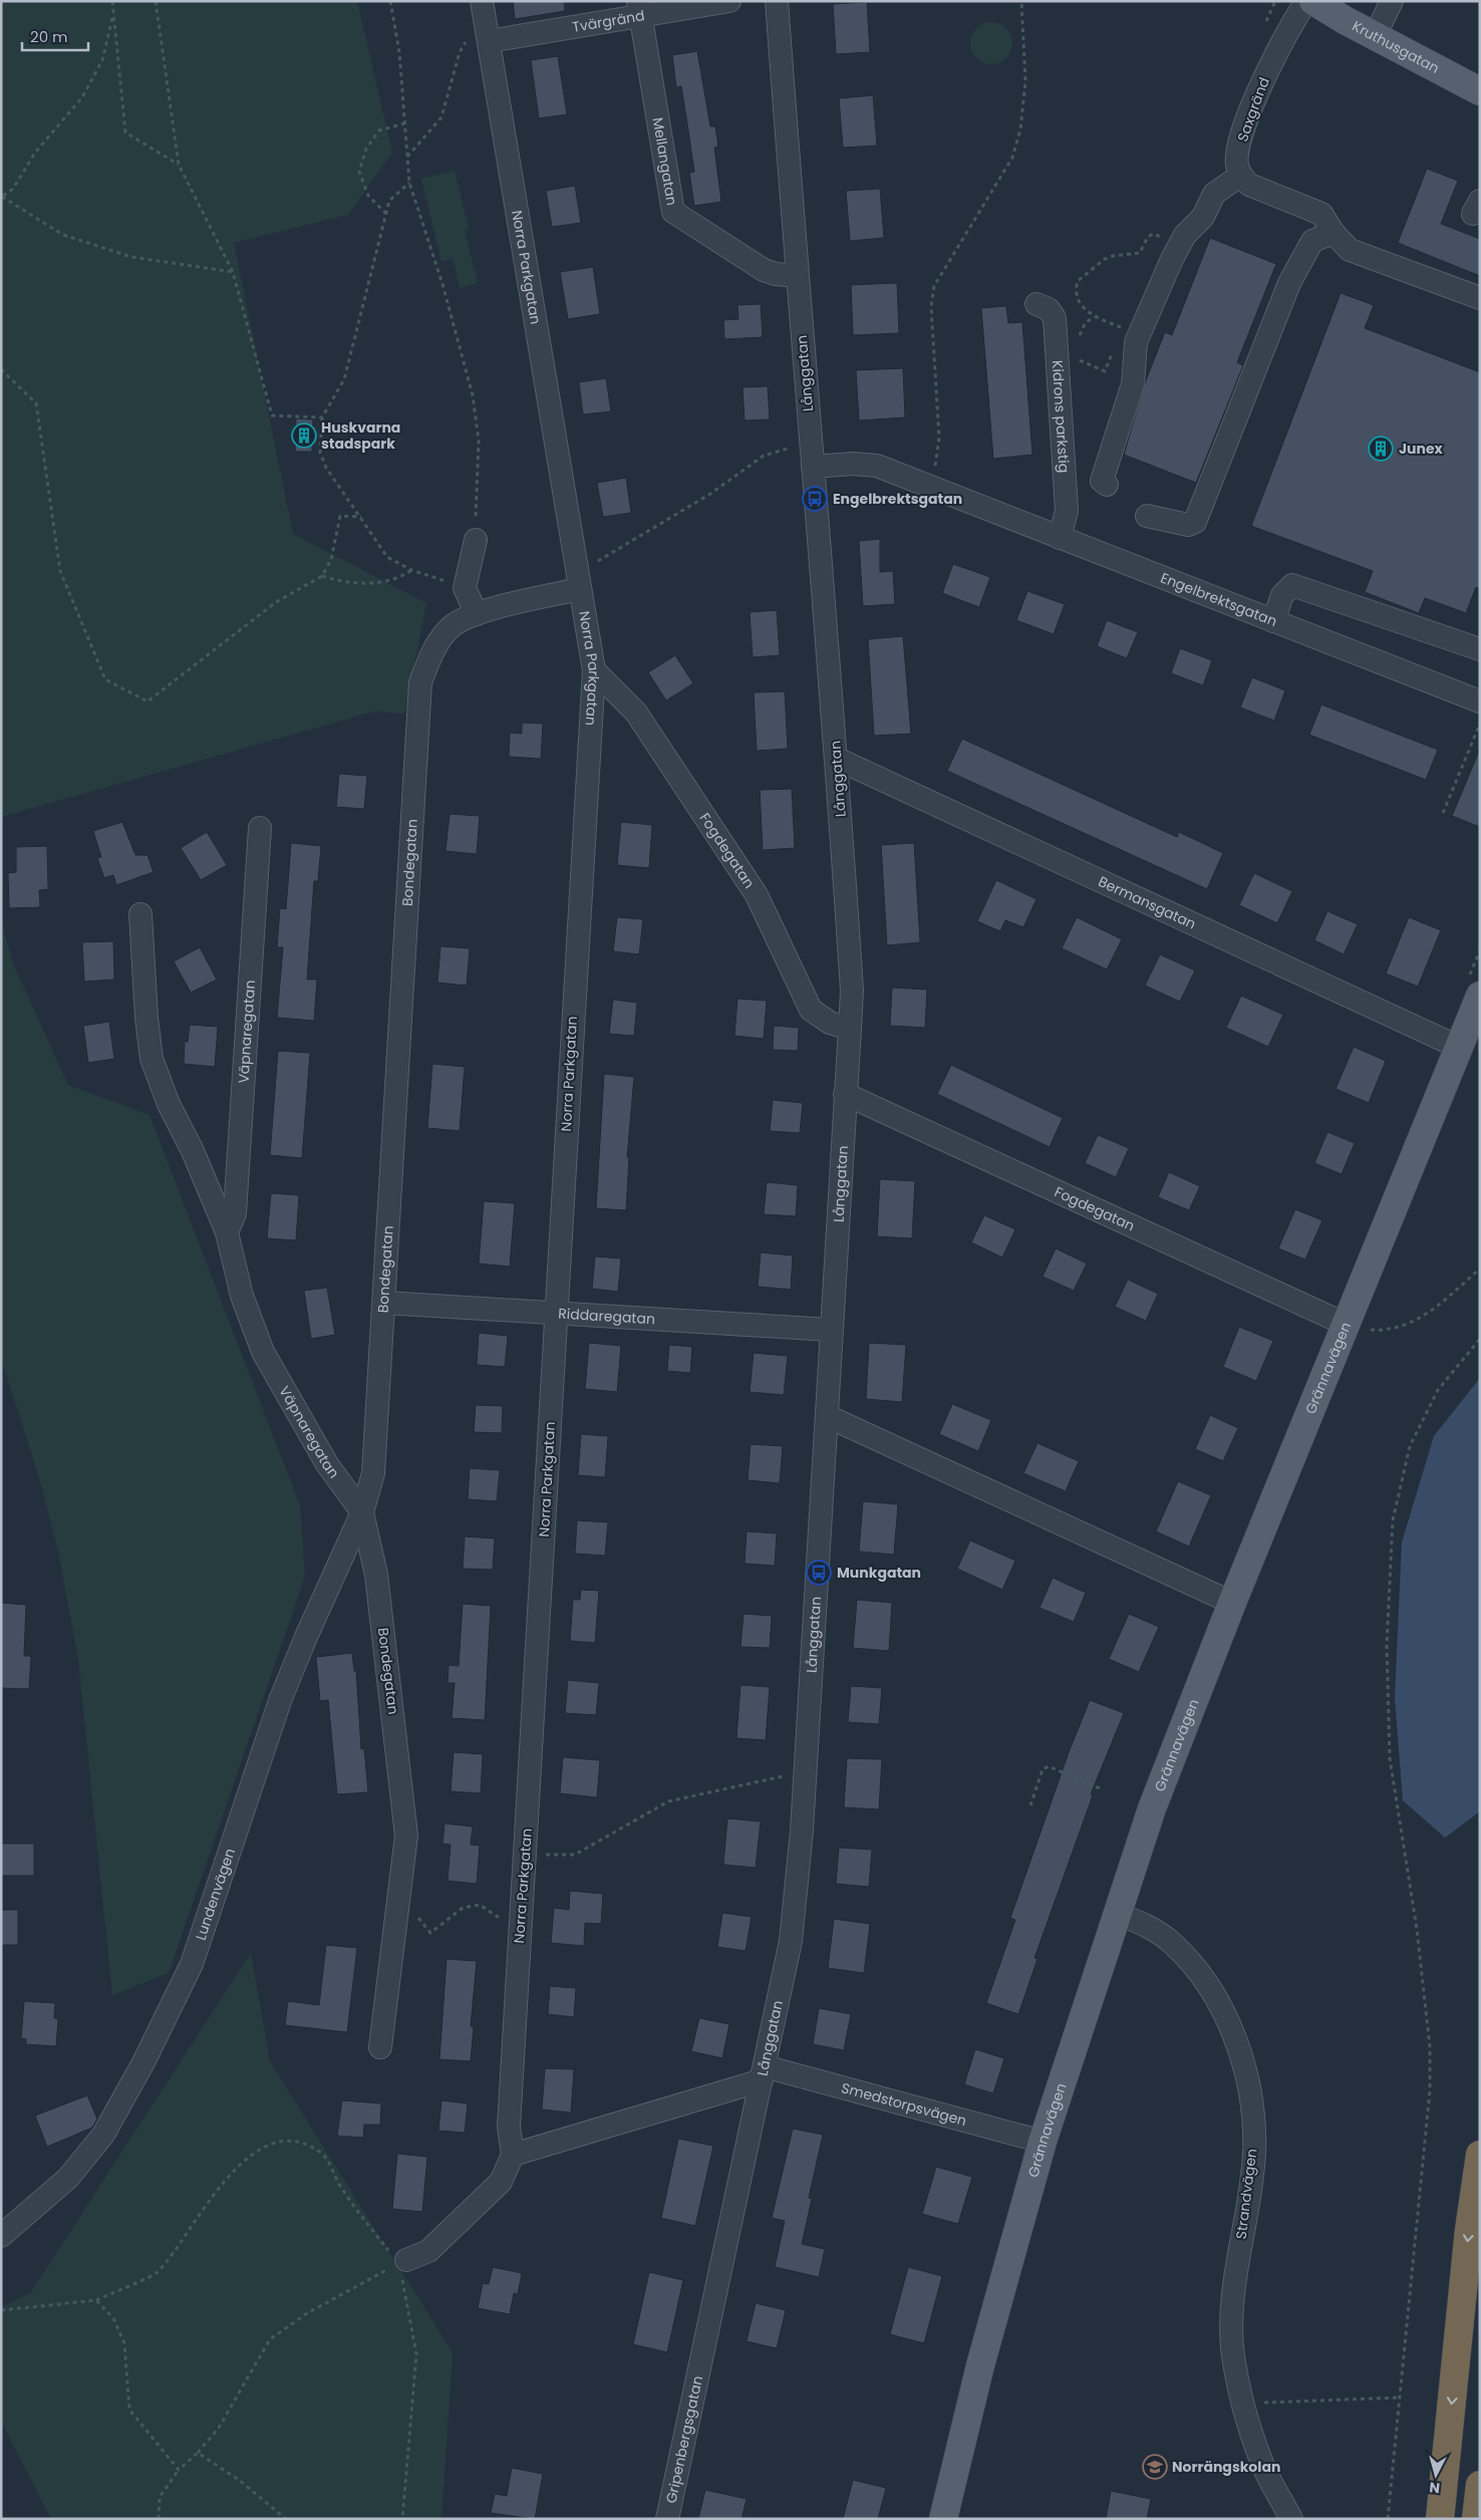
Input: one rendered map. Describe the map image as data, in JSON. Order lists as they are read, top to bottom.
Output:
{
  "streets": {
    "main road": ["Kruthusgatan", "Grännavägen"],
    "street": [
      "Tvärgränd",
      "Saxgränd",
      "Mellangatan",
      "Norra Parkgatan",
      "Långgatan",
      "Kidrons parkstig",
      "Engelbrektsgatan",
      "Fogdegatan",
      "Bondegatan",
      "Bermansgatan",
      "Väpnaregatan",
      "Riddaregatan",
      "Lundenvägen",
      "Smedstorpsvägen",
      "Strandvägen",
      "Gripenbergsgatan"
    ]
  },
  "crossings": [
    ["Tvärgränd", "Mellangatan"],
    ["Tvärgränd", "Norra Parkgatan"],
    ["Mellangatan", "Långgatan"],
    ["Norra Parkgatan", "Fogdegatan"],
    ["Norra Parkgatan", "Bondegatan"],
    ["Norra Parkgatan", "Riddaregatan"],
    ["Långgatan", "Engelbrektsgatan"],
    ["Långgatan", "Fogdegatan"],
    ["Långgatan", "Bermansgatan"],
    ["Långgatan", "Riddaregatan"],
    ["Långgatan", "Smedstorpsvägen"],
    ["Långgatan", "Gripenbergsgatan"],
    ["Kidrons parkstig", "Engelbrektsgatan"],
    ["Fogdegatan", "Grännavägen"],
    ["Bondegatan", "Väpnaregatan"],
    ["Bondegatan", "Riddaregatan"],
    ["Bondegatan", "Lundenvägen"],
    ["Bermansgatan", "Grännavägen"],
    ["Väpnaregatan", "Lundenvägen"],
    ["Grännavägen", "Smedstorpsvägen"],
    ["Grännavägen", "Strandvägen"]
  ],
  "places": {
    "building": ["Huskvarna stadspark", "Junex"],
    "bus stop": ["Engelbrektsgatan", "Munkgatan"],
    "school or university": ["Norrängskolan"]
  },
  "scale_bar": "20 m",
  "north": "bottom"
}
